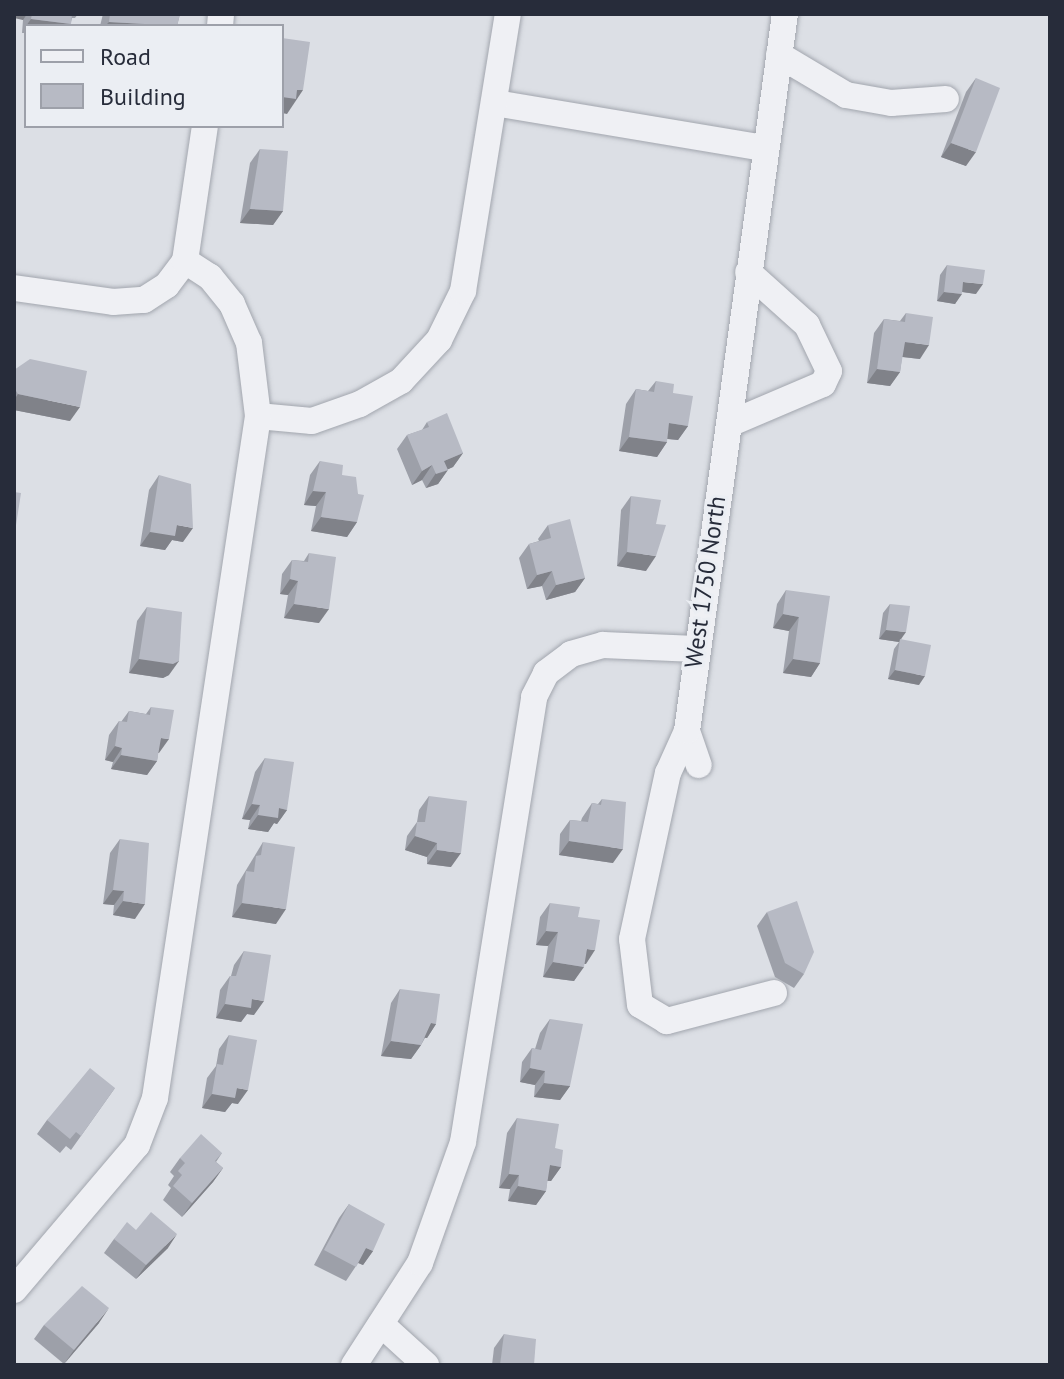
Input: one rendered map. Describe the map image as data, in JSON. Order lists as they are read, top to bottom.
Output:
{
  "streets": {
    "street": ["West 1750 North"]
  },
  "legend": ["Road", "Building"]
}
